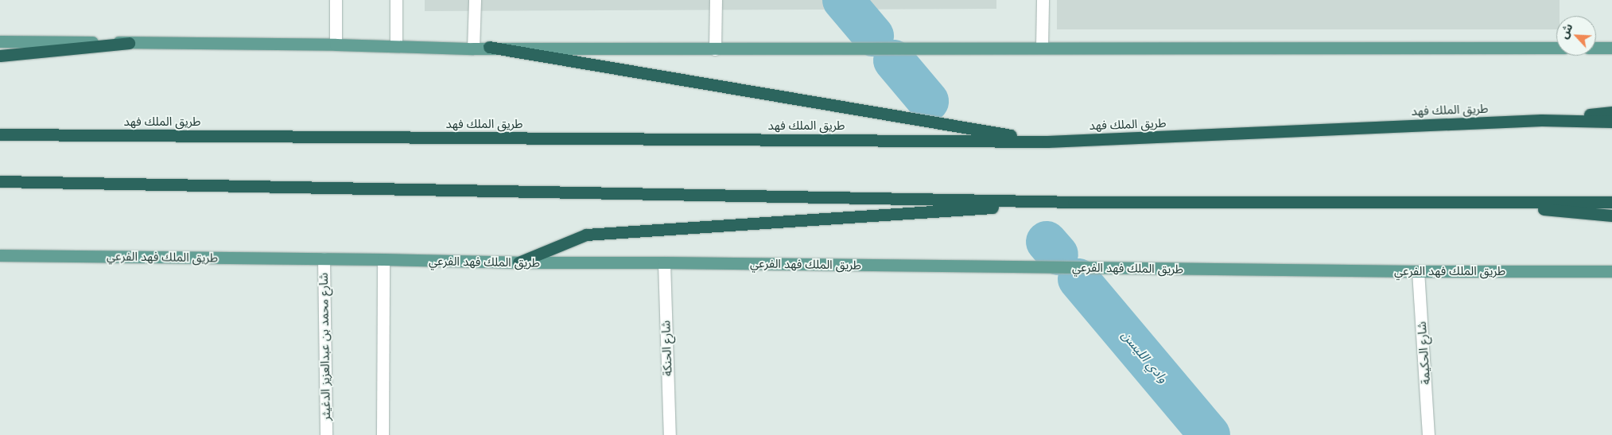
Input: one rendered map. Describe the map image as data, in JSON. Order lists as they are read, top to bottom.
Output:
{
  "streets": {
    "highway": ["طريق الملك فهد"],
    "main road": ["طريق الملك فهد الفرعي"],
    "street": ["شارع محمد بن عبدالعزيز الدغيثر", "شارع الحنكة", "شارع الحكيمة"]
  },
  "crossings": [
    ["طريق الملك فهد الفرعي", "شارع محمد بن عبدالعزيز الدغيثر"],
    ["طريق الملك فهد الفرعي", "شارع الحنكة"],
    ["طريق الملك فهد الفرعي", "شارع الحكيمة"]
  ],
  "water": ["وادي الليسن"],
  "north": "top left"
}
